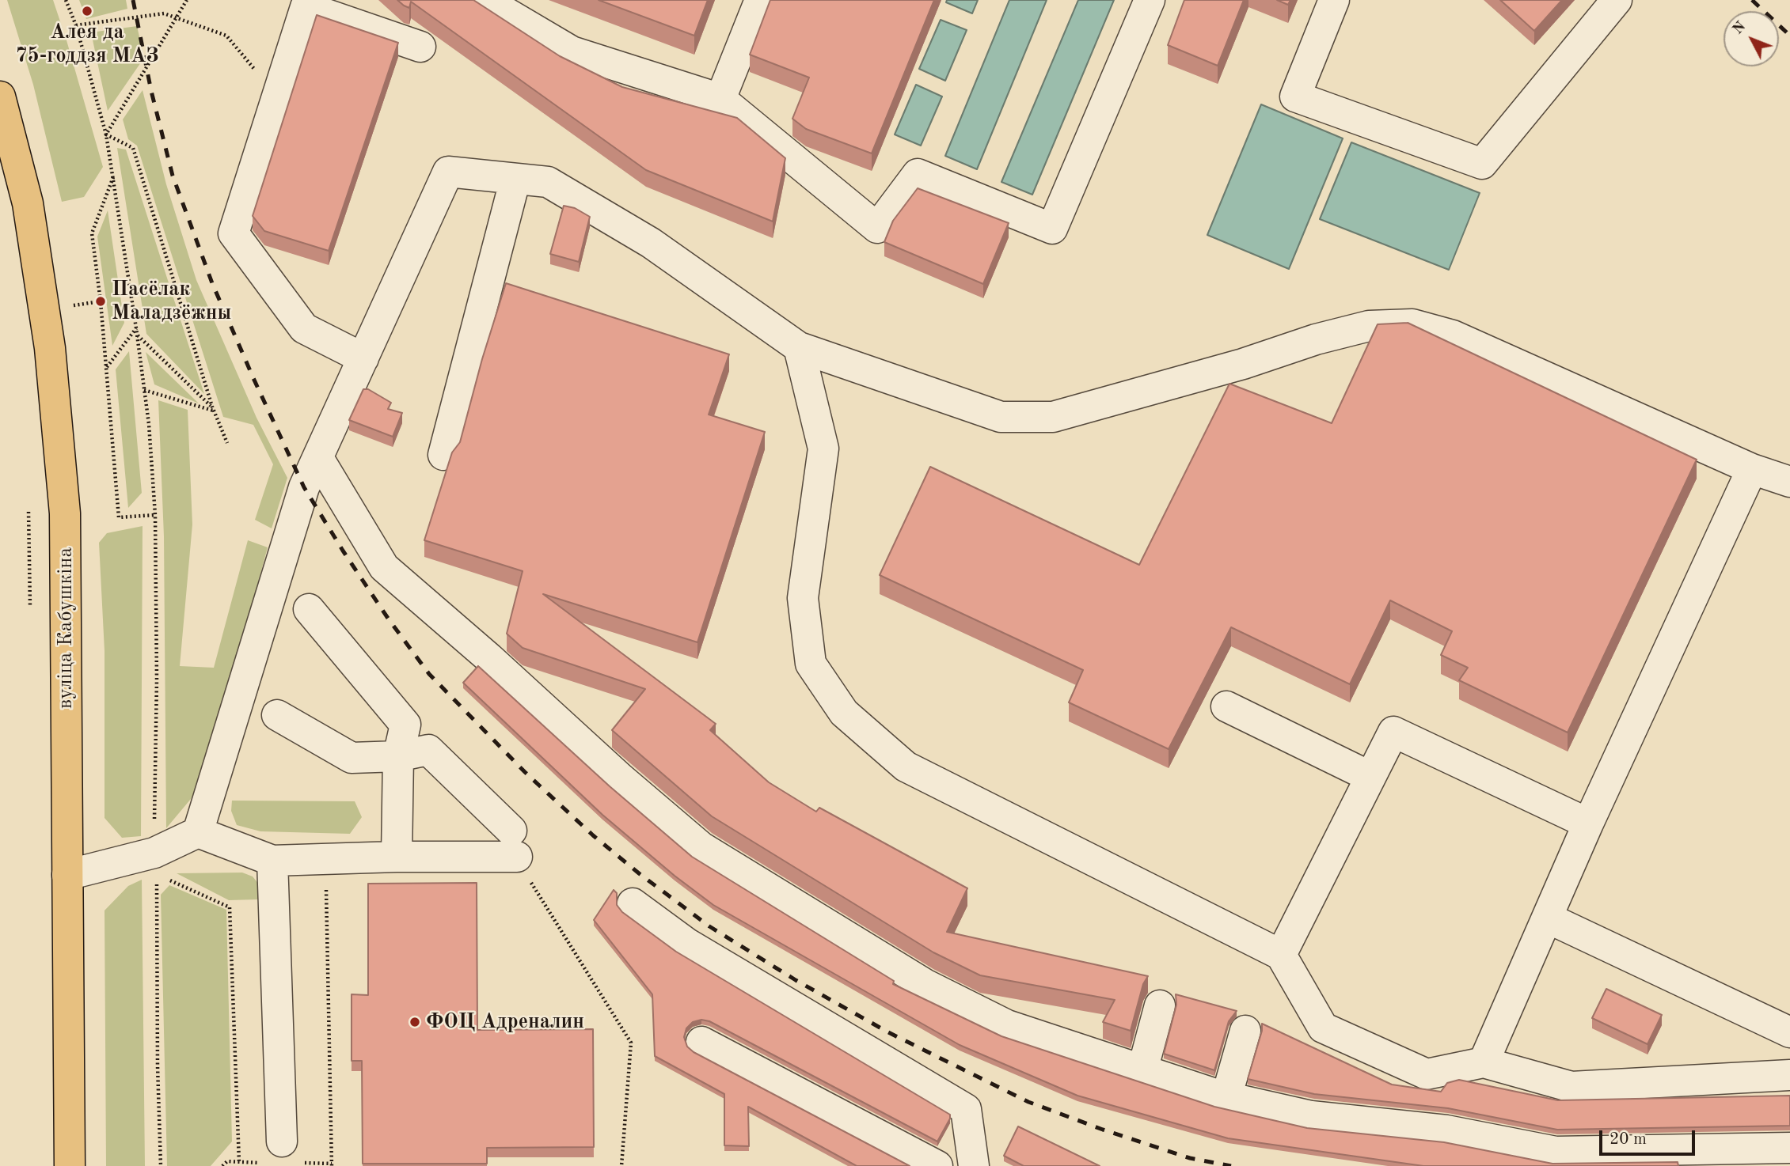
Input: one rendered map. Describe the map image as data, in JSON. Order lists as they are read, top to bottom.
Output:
{
  "streets": {
    "main road": ["вуліца Кабушкіна"]
  },
  "places": ["Алея да 75-годдзя МАЗ", "Пасёлак Маладзёжны", "ФОЦ Адреналин"],
  "scale_bar": "20 m",
  "north": "top left"
}
